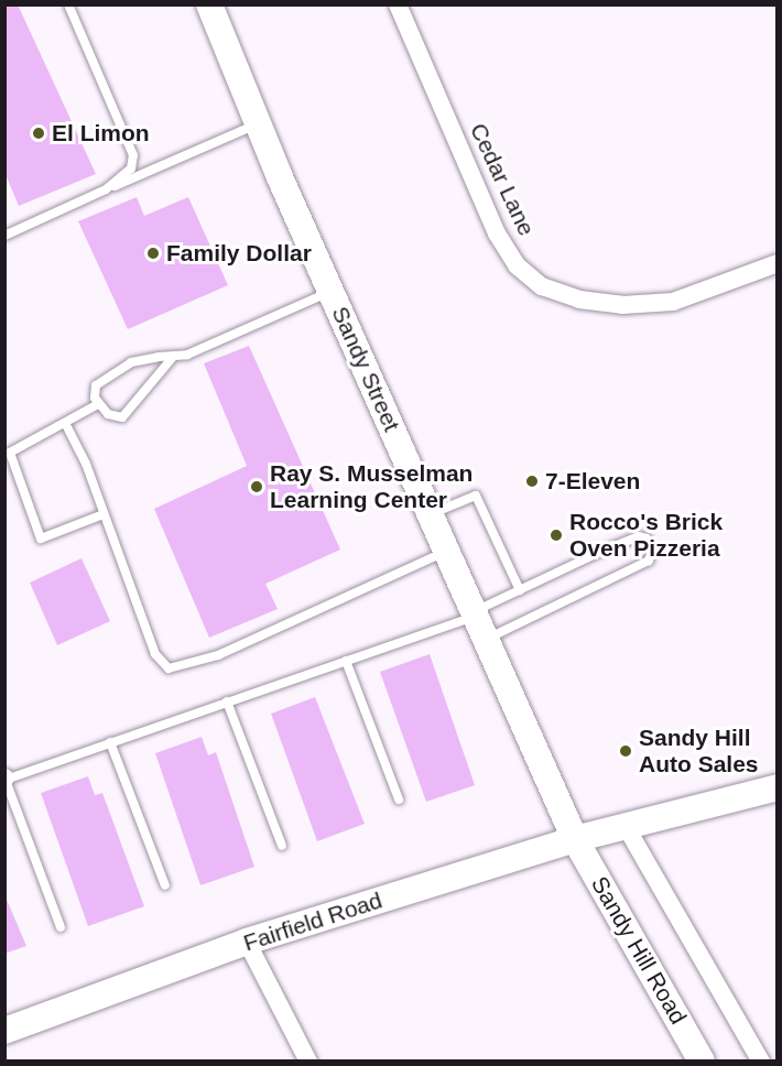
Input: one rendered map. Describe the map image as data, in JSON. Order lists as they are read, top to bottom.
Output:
{
  "streets": {
    "main road": ["Sandy Street", "Fairfield Road", "Sandy Hill Road"],
    "street": ["Cedar Lane"]
  },
  "crossings": [
    ["Sandy Street", "Fairfield Road"],
    ["Sandy Street", "Sandy Hill Road"],
    ["Fairfield Road", "Sandy Hill Road"]
  ],
  "places": [
    "El Limon",
    "Family Dollar",
    "7-Eleven",
    "Ray S. Musselman Learning Center",
    "Rocco's Brick Oven Pizzeria",
    "Sandy Hill Auto Sales"
  ]
}
